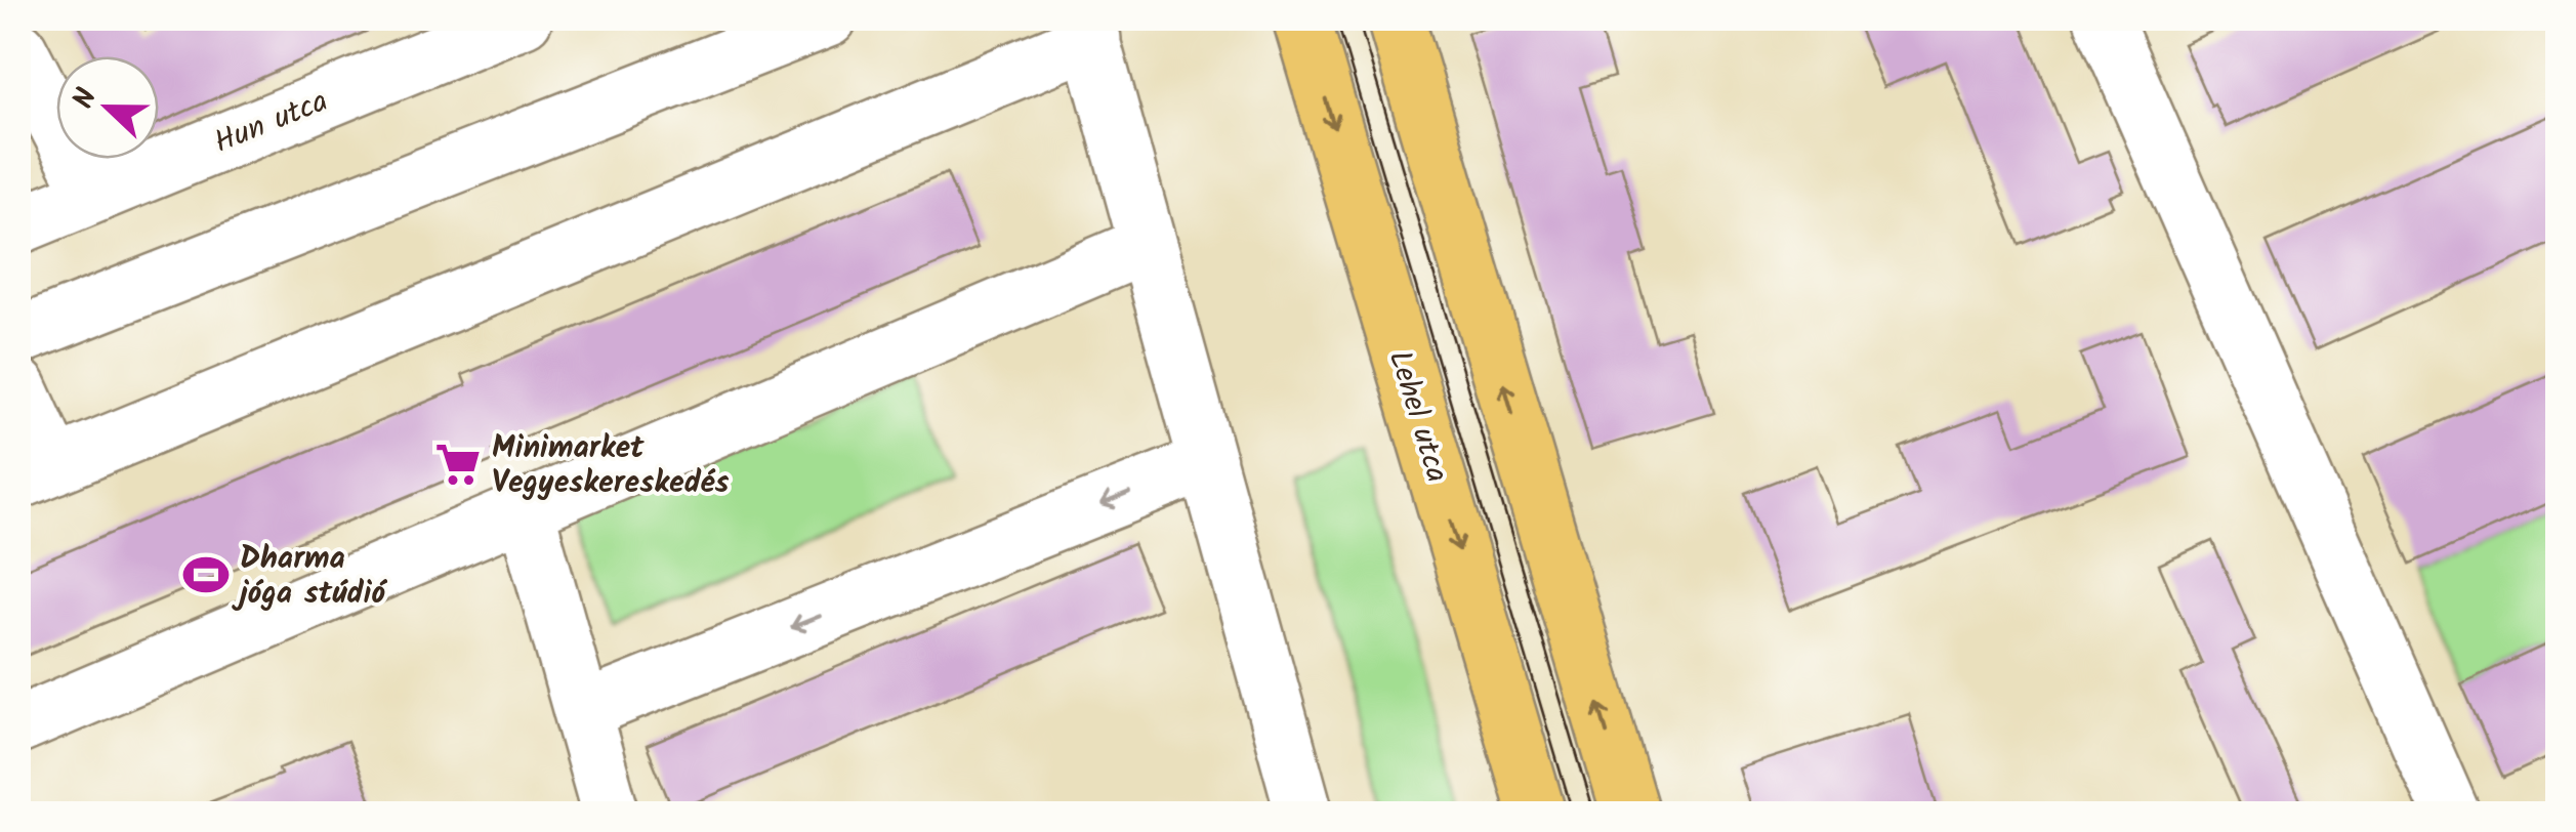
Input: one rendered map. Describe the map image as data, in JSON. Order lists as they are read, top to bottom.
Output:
{
  "streets": {
    "main road": ["Lehel utca"],
    "street": ["Hun utca"]
  },
  "places": {
    "supermarket": ["Minimarket Vegyeskereskedés"],
    "sports": ["Dharma jóga stúdió"]
  },
  "north": "left"
}
